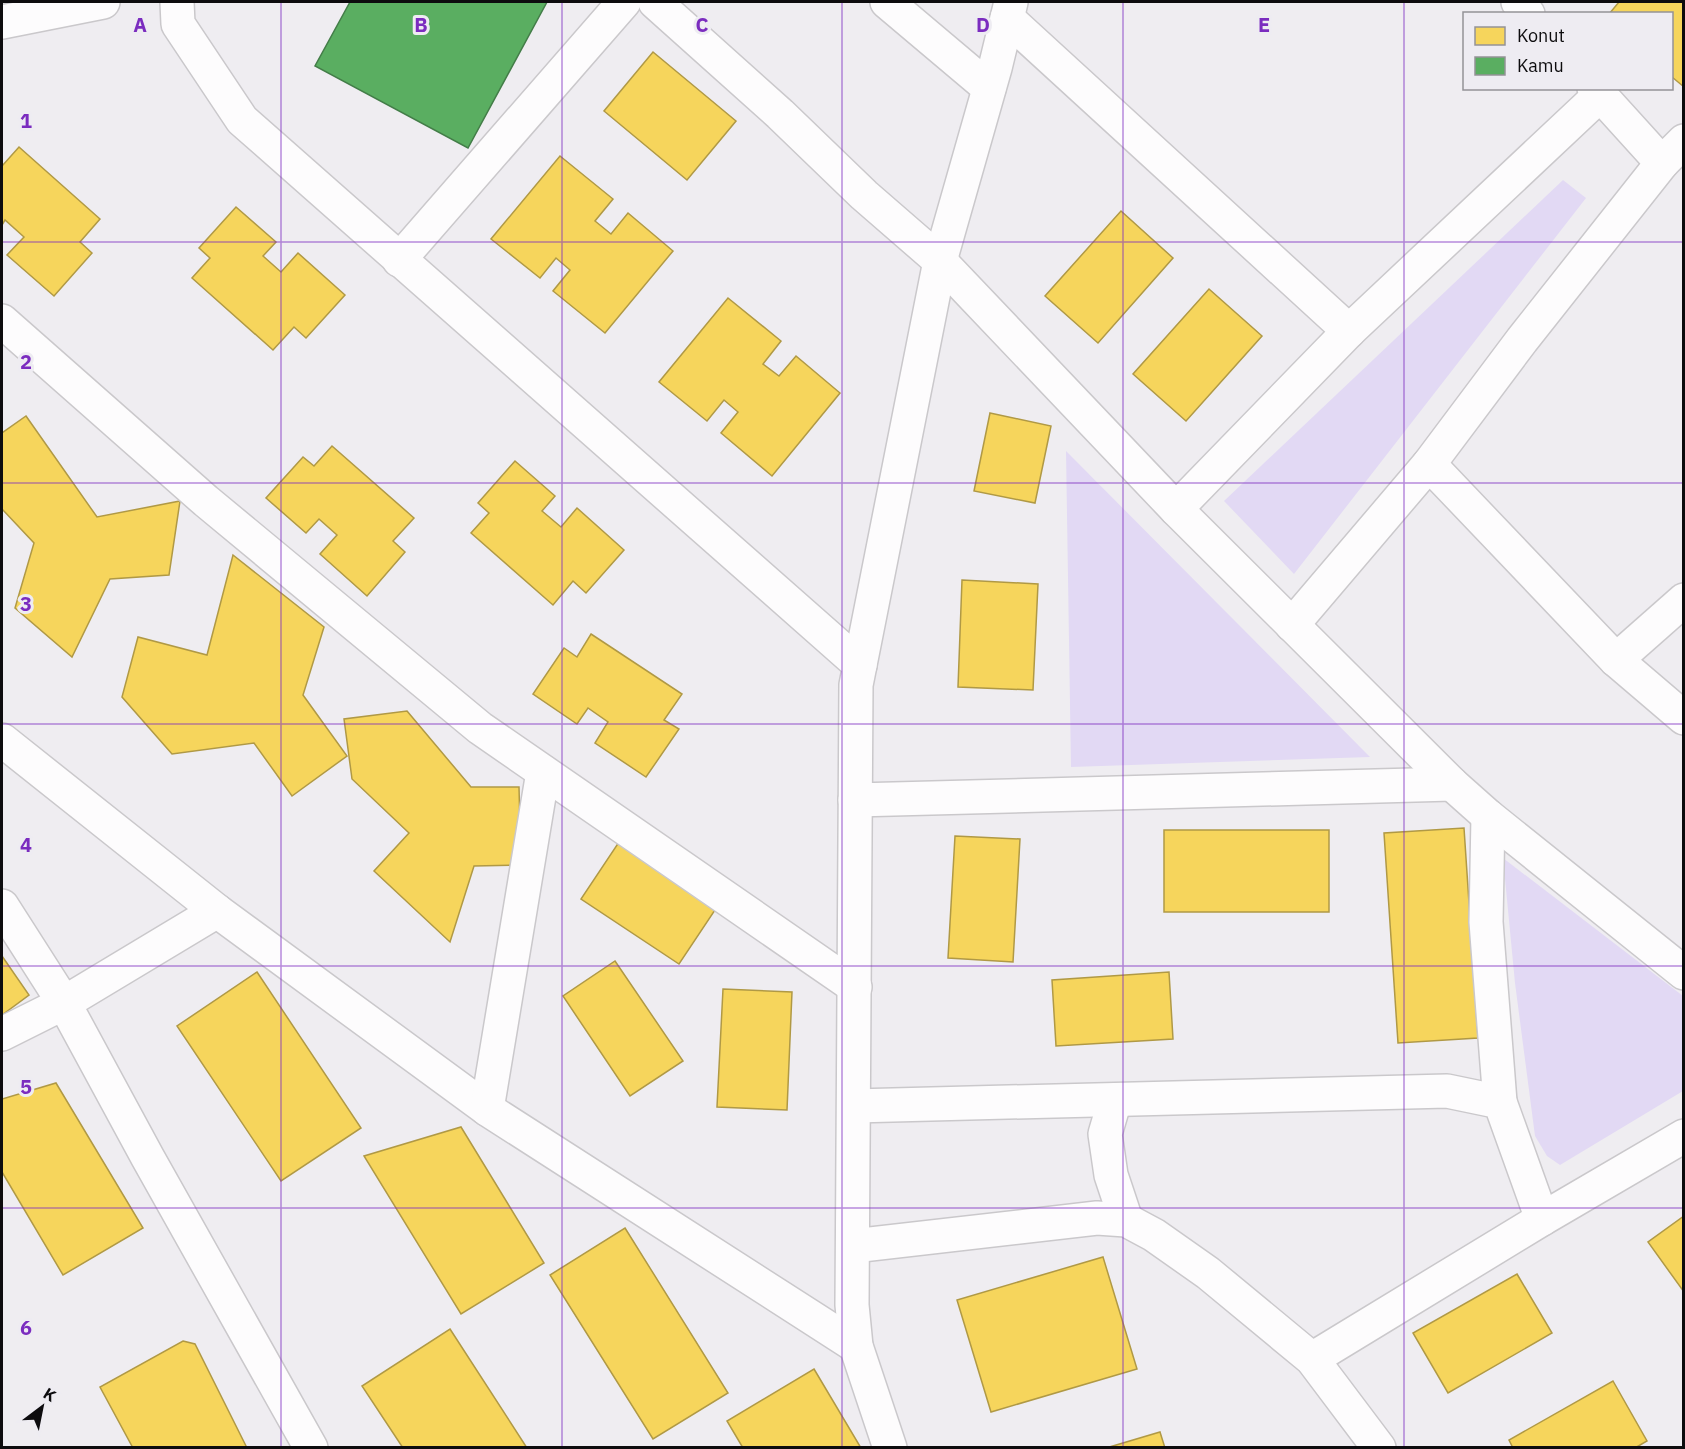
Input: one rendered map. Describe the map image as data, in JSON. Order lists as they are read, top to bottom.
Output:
{
  "legend": ["Konut", "Kamu"],
  "north": "top right",
  "grid": {
    "columns": [
      "A",
      "B",
      "C",
      "D",
      "E"
    ],
    "rows": [
      "1",
      "2",
      "3",
      "4",
      "5",
      "6"
    ]
  }
}
